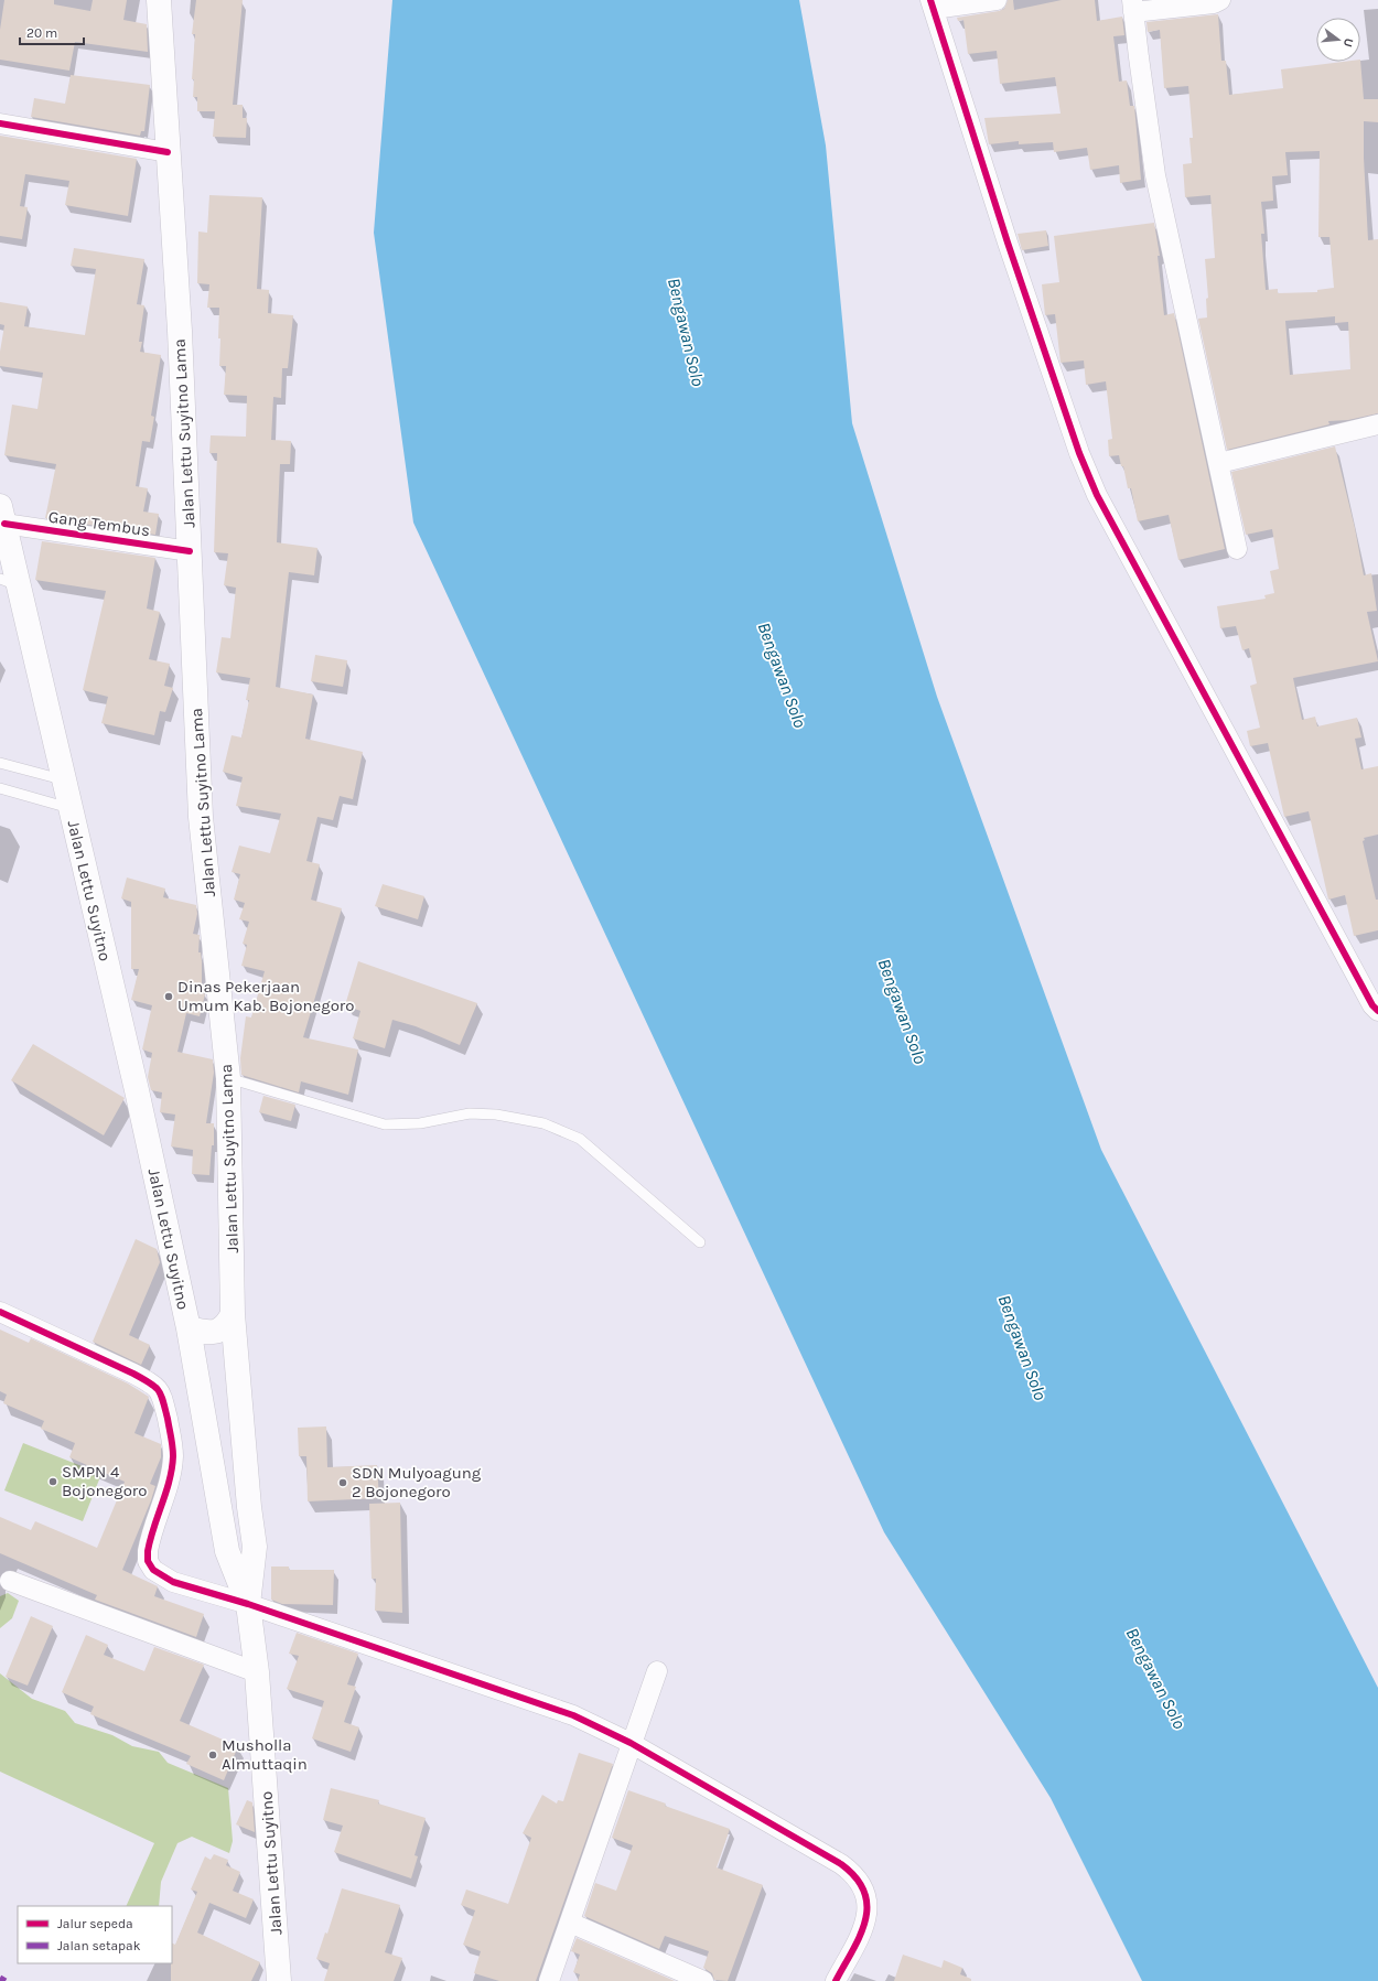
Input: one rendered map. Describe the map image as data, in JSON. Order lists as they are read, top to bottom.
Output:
{
  "streets": {
    "main road": ["Jalan Lettu Suyitno Lama", "Jalan Lettu Suyitno"],
    "street": ["Gang Tembus"]
  },
  "crossings": [
    ["Jalan Lettu Suyitno Lama", "Gang Tembus"],
    ["Jalan Lettu Suyitno Lama", "Jalan Lettu Suyitno"],
    ["Gang Tembus", "Jalan Lettu Suyitno"]
  ],
  "water": ["Bengawan Solo"],
  "places": [
    "Dinas Pekerjaan Umum Kab. Bojonegoro",
    "SMPN 4 Bojonegoro",
    "SDN Mulyoagung 2 Bojonegoro",
    "Musholla Almuttaqin"
  ],
  "legend": ["Jalur sepeda", "Jalan setapak"],
  "scale_bar": "20 m",
  "north": "right"
}
